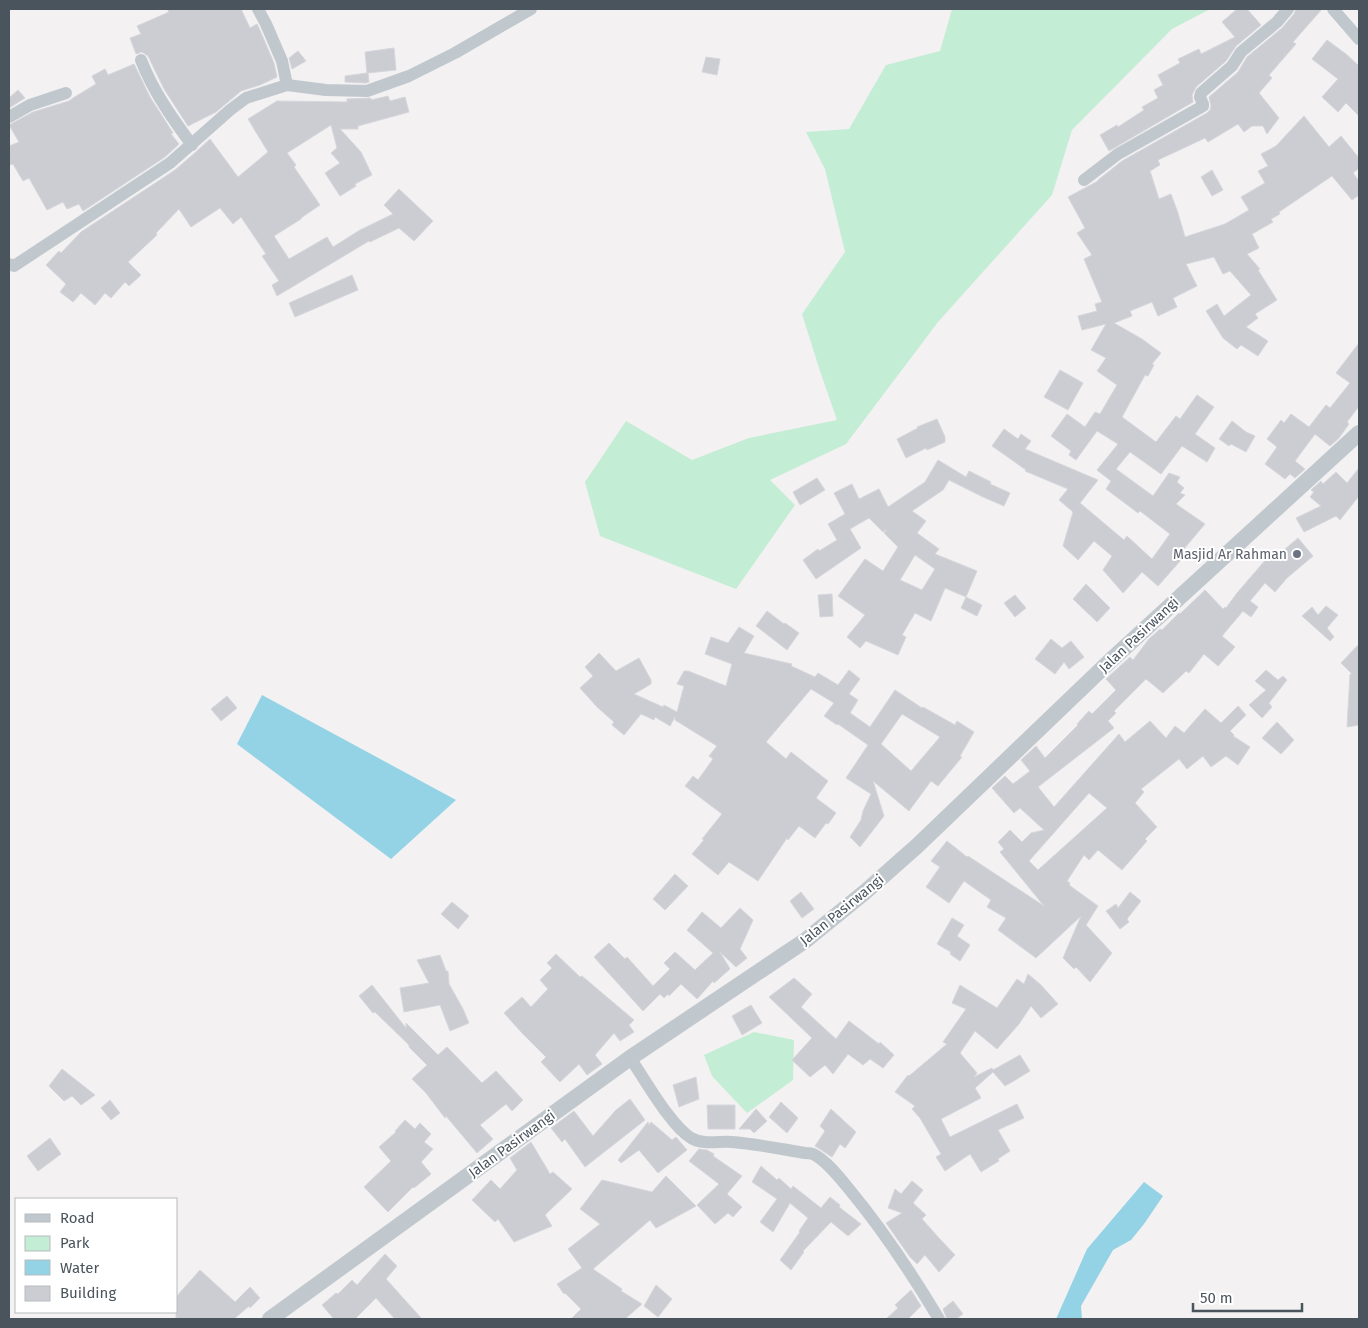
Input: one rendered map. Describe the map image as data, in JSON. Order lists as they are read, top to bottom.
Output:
{
  "streets": {
    "street": ["Jalan Pasirwangi"]
  },
  "places": ["Masjid Ar Rahman"],
  "legend": [
    "Road",
    "Park",
    "Water",
    "Building"
  ],
  "scale_bar": "50 m"
}
